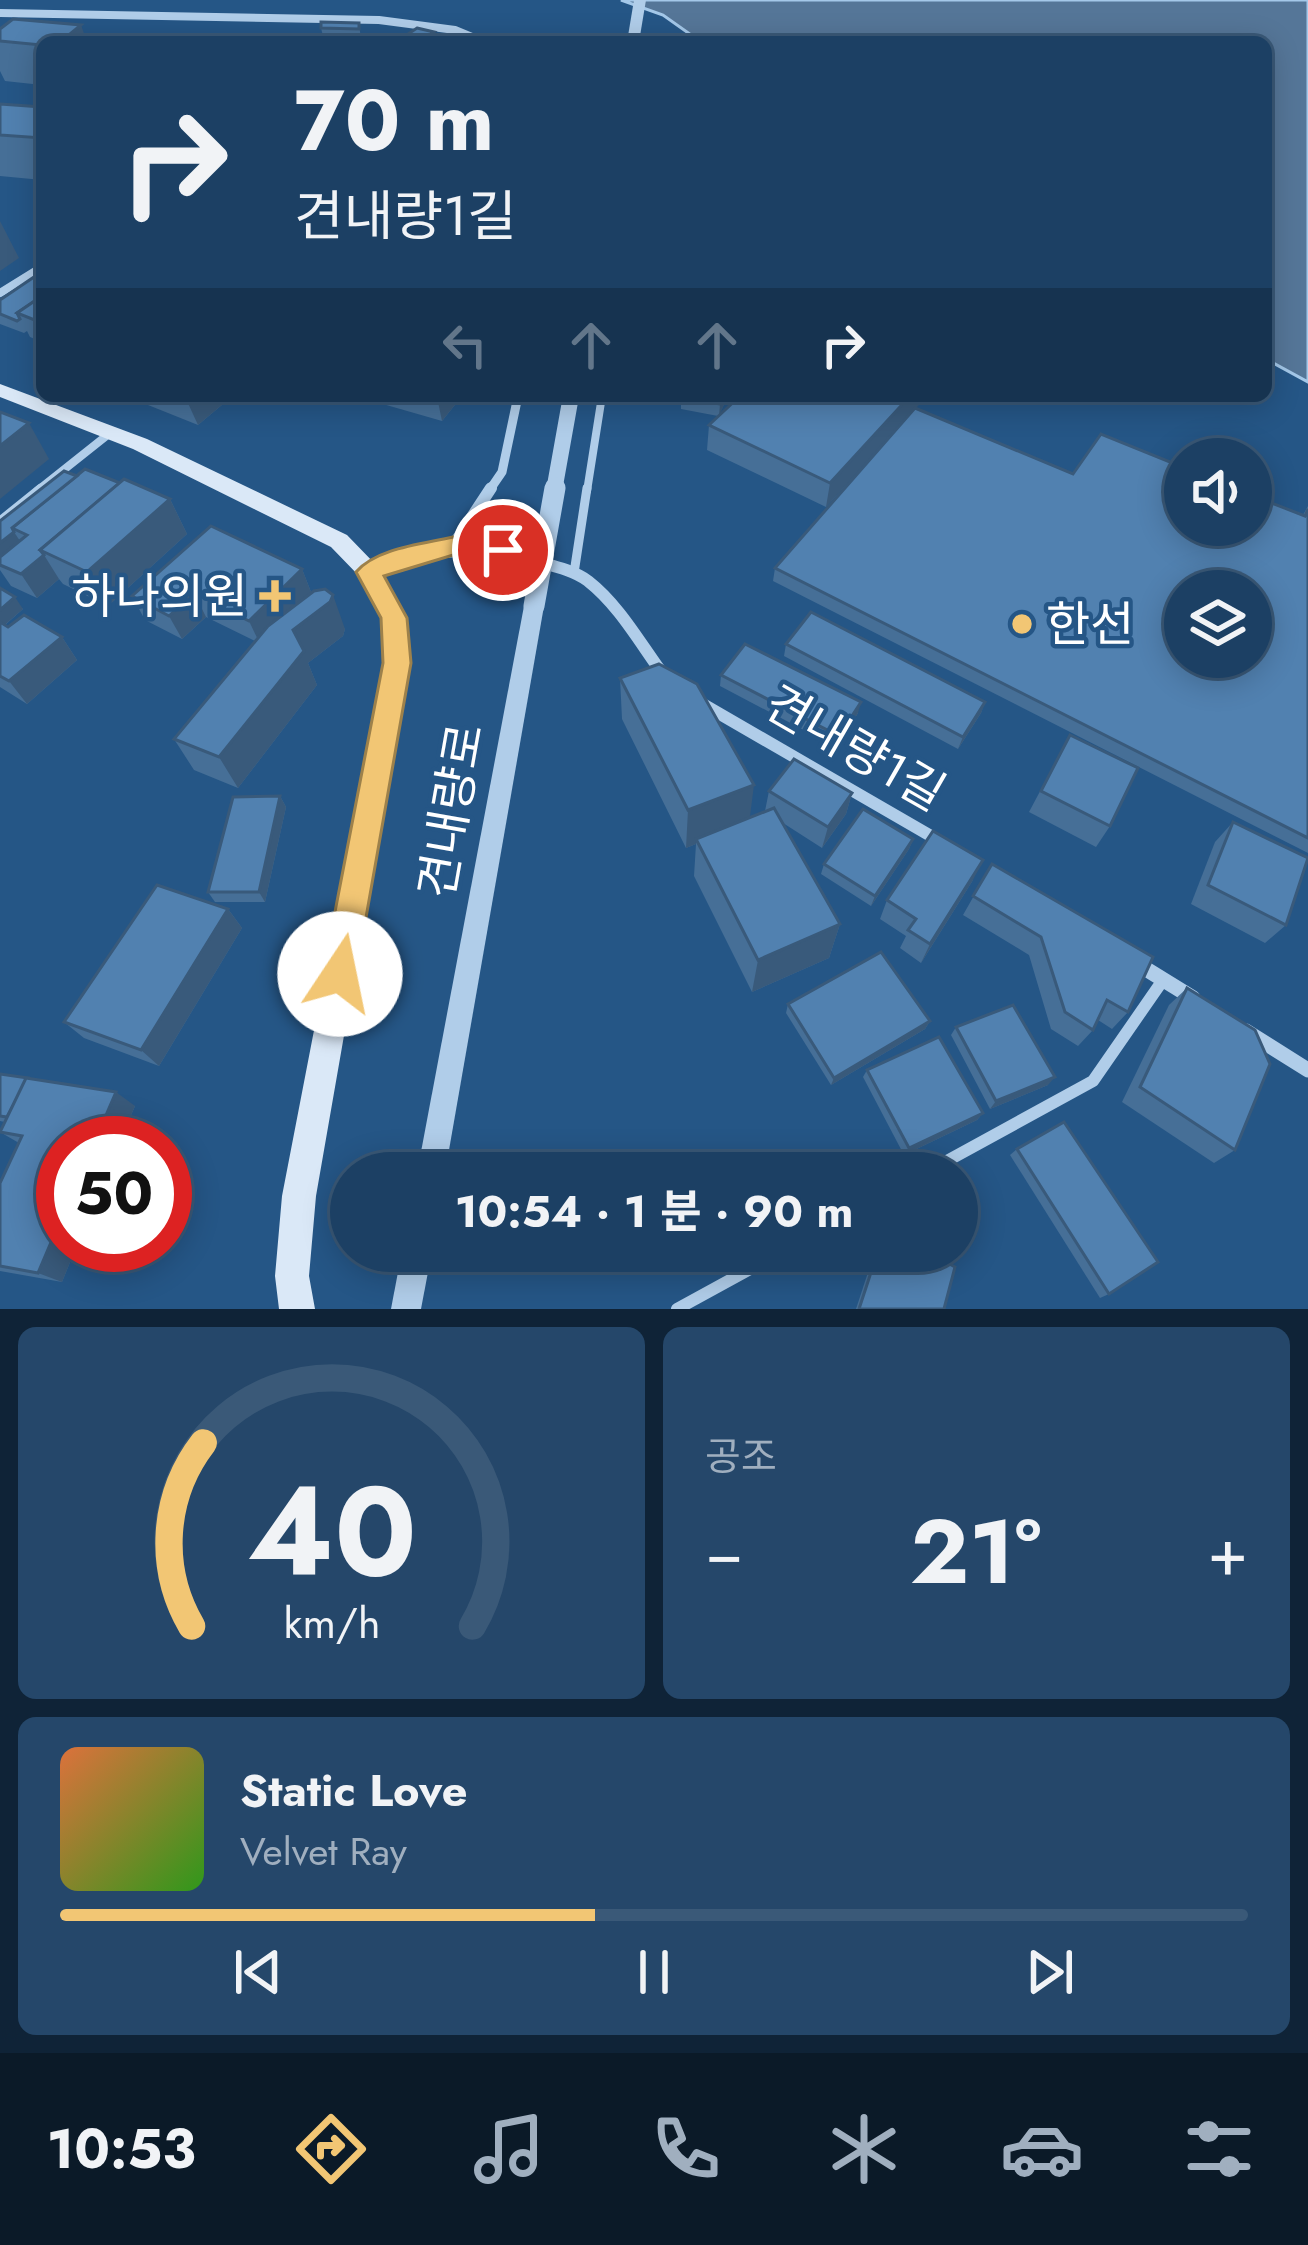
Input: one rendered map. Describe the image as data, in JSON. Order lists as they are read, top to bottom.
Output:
{
  "streets": {
    "street": ["견내량1길", "견내량로"]
  },
  "places": {
    "health": ["하나의원"],
    "other": ["한선"]
  },
  "page": {
    "turn": ["70 m", "견내량1길"],
    "limit": "50",
    "trip": "10:54 · 1 분 · 90 m",
    "tile": "공조",
    "heat": ["−", "21°", "+"],
    "song": ["Static Love", "Velvet Ray"],
    "tabs": "10:53",
    "gauge": ["40", "km/h"]
  }
}
